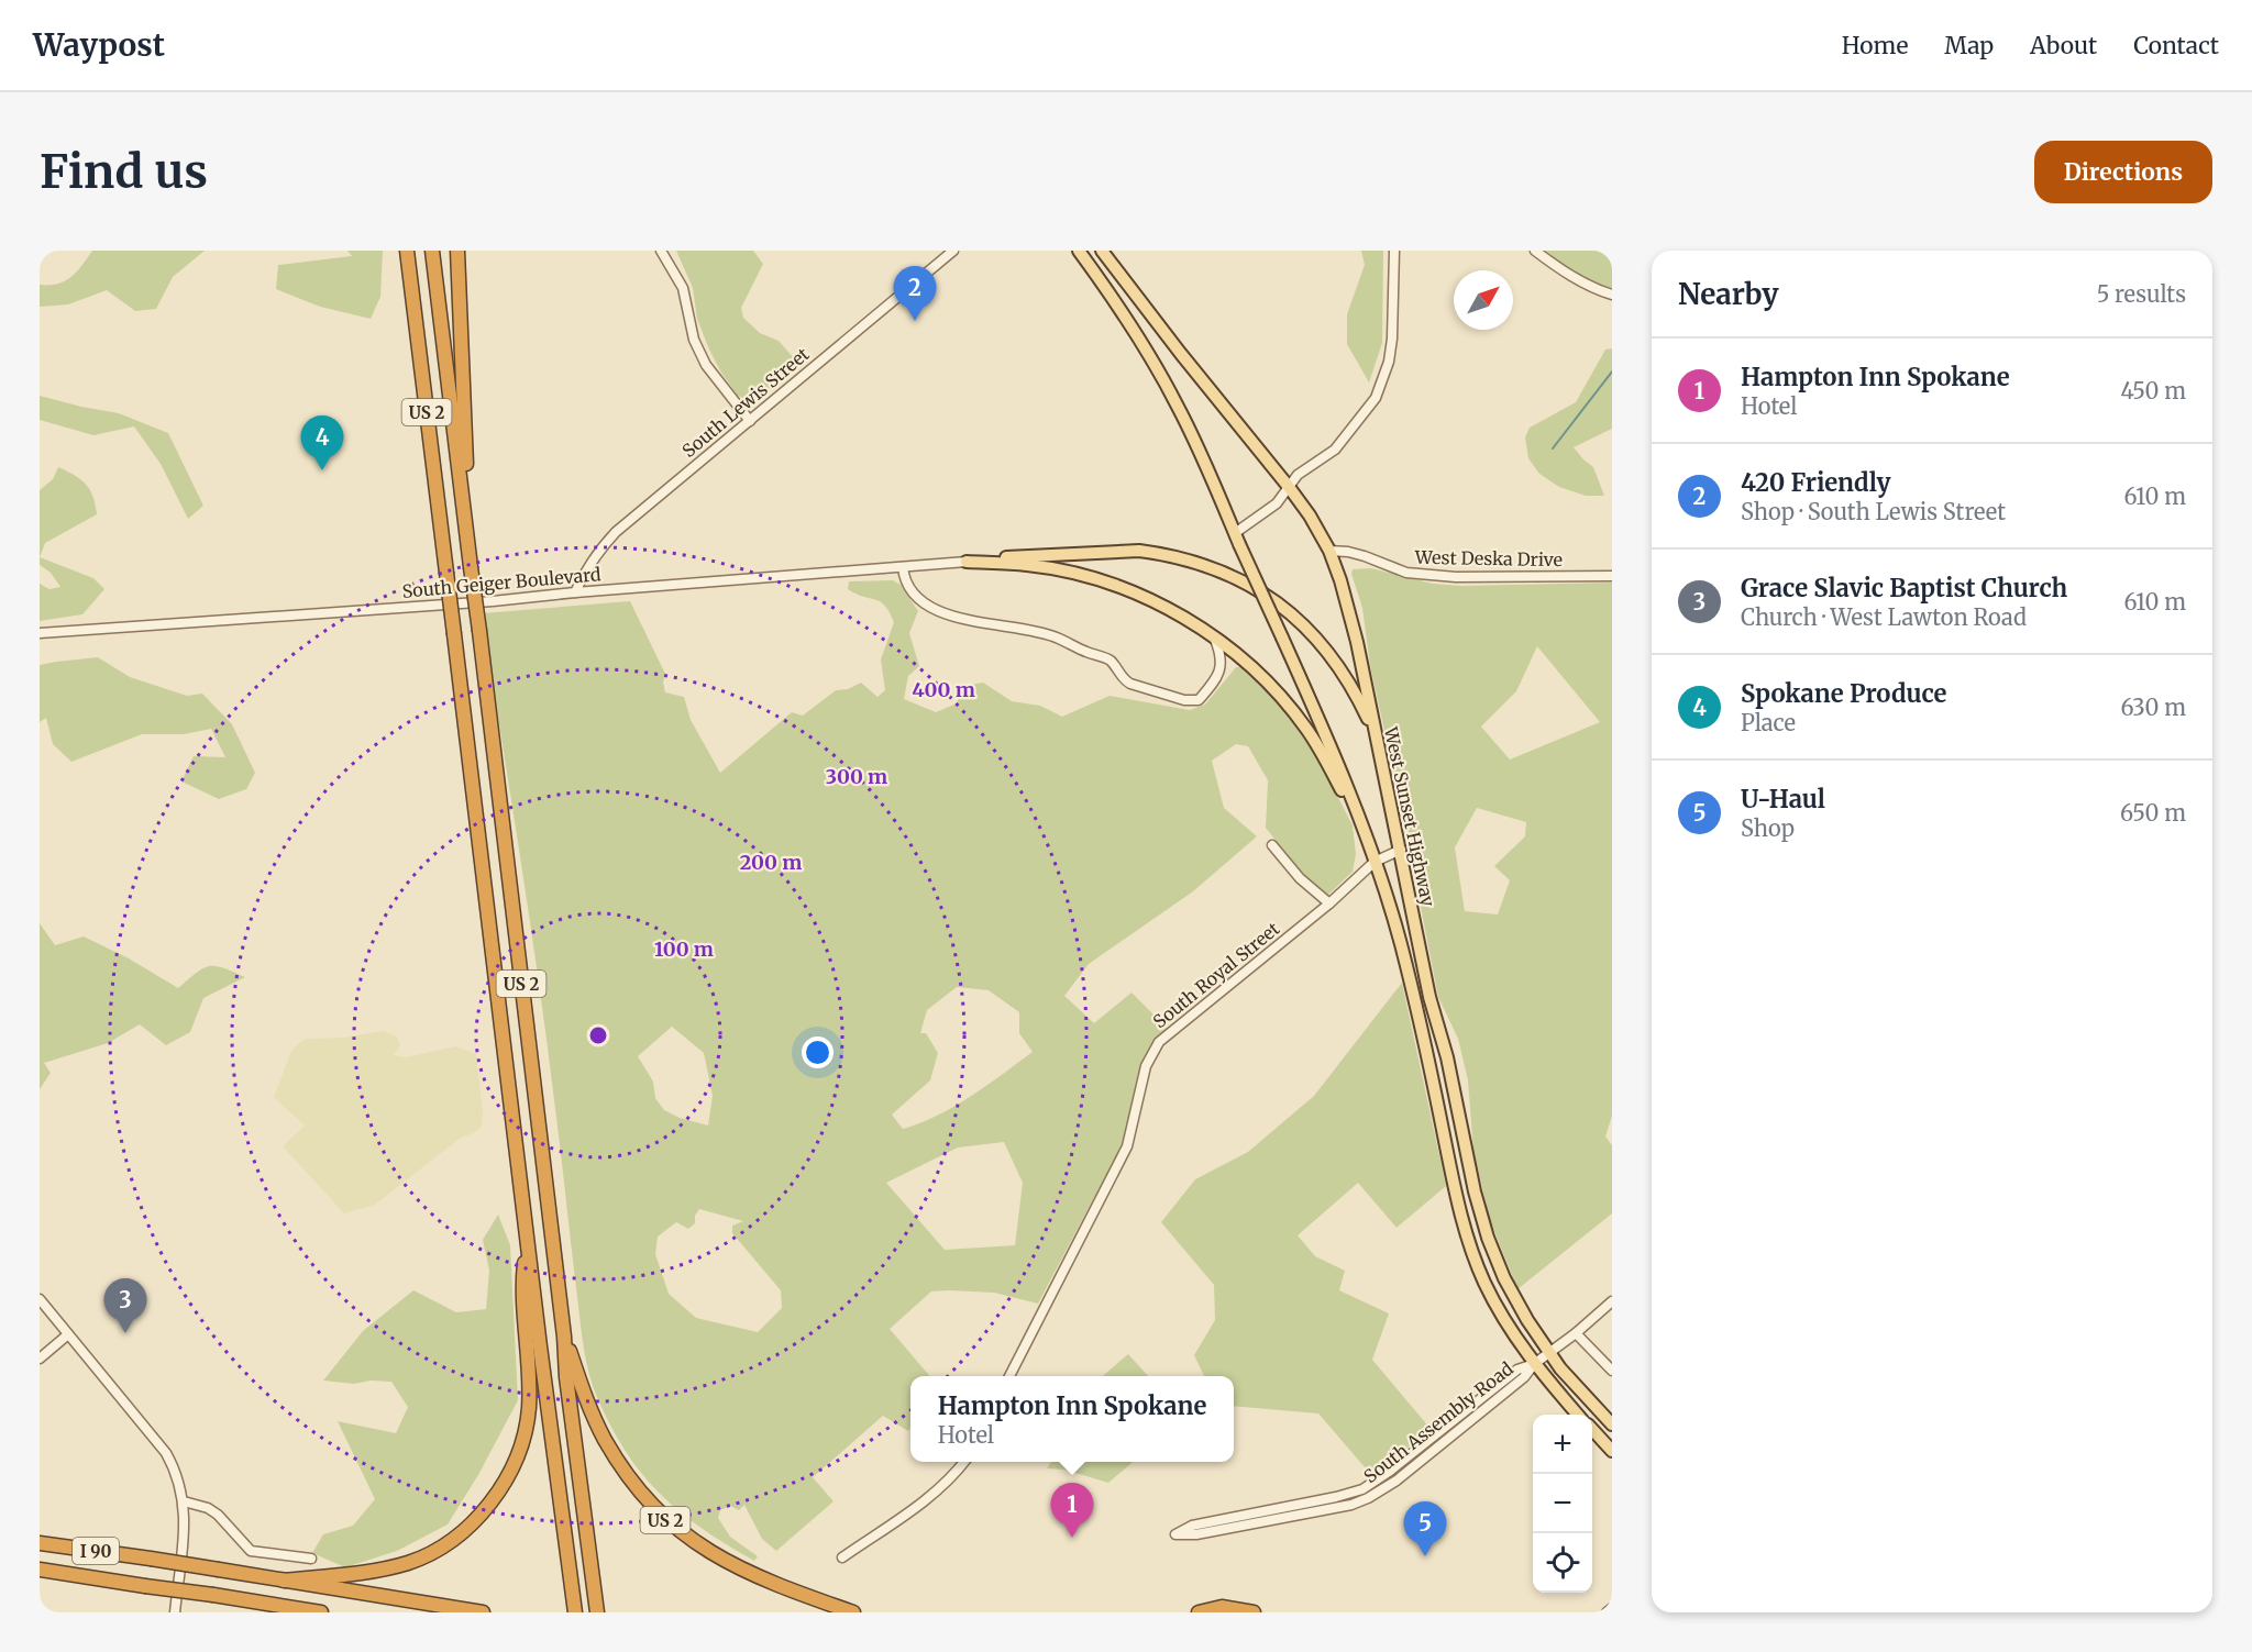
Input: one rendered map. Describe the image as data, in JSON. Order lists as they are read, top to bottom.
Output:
{
  "streets": {
    "highway": ["US 2", "I 90"],
    "main road": ["West Sunset Highway"],
    "street": [
      "South Lewis Street",
      "West Deska Drive",
      "South Geiger Boulevard",
      "South Royal Street",
      "South Assembly Road"
    ]
  },
  "crossings": [
    ["South Lewis Street", "South Geiger Boulevard"],
    ["West Deska Drive", "West Sunset Highway"],
    ["West Sunset Highway", "South Royal Street"],
    ["West Sunset Highway", "South Assembly Road"]
  ],
  "north": "top right",
  "page": {
    "header": "Waypost",
    "nav": [
      "Home",
      "Map",
      "About",
      "Contact"
    ],
    "buttons": "Directions",
    "title": "Find us",
    "heading": ["Nearby", "5 results"],
    "pins": [
      "2",
      "4",
      "3",
      "1",
      "5"
    ],
    "list": [
      {
        "mark": "1",
        "name": "Hampton Inn Spokane",
        "note": "Hotel",
        "value": "450 m"
      },
      {
        "mark": "2",
        "name": "420 Friendly",
        "note": "Shop · South Lewis Street",
        "value": "610 m"
      },
      {
        "mark": "3",
        "name": "Grace Slavic Baptist Church",
        "note": "Church · West Lawton Road",
        "value": "610 m"
      },
      {
        "mark": "4",
        "name": "Spokane Produce",
        "note": "Place",
        "value": "630 m"
      },
      {
        "mark": "5",
        "name": "U-Haul",
        "note": "Shop",
        "value": "650 m"
      }
    ],
    "popup": ["Hampton Inn Spokane", "Hotel"],
    "map_buttons": ["+", "−"]
  },
  "rings": [
    "400 m",
    "300 m",
    "200 m",
    "100 m"
  ]
}
